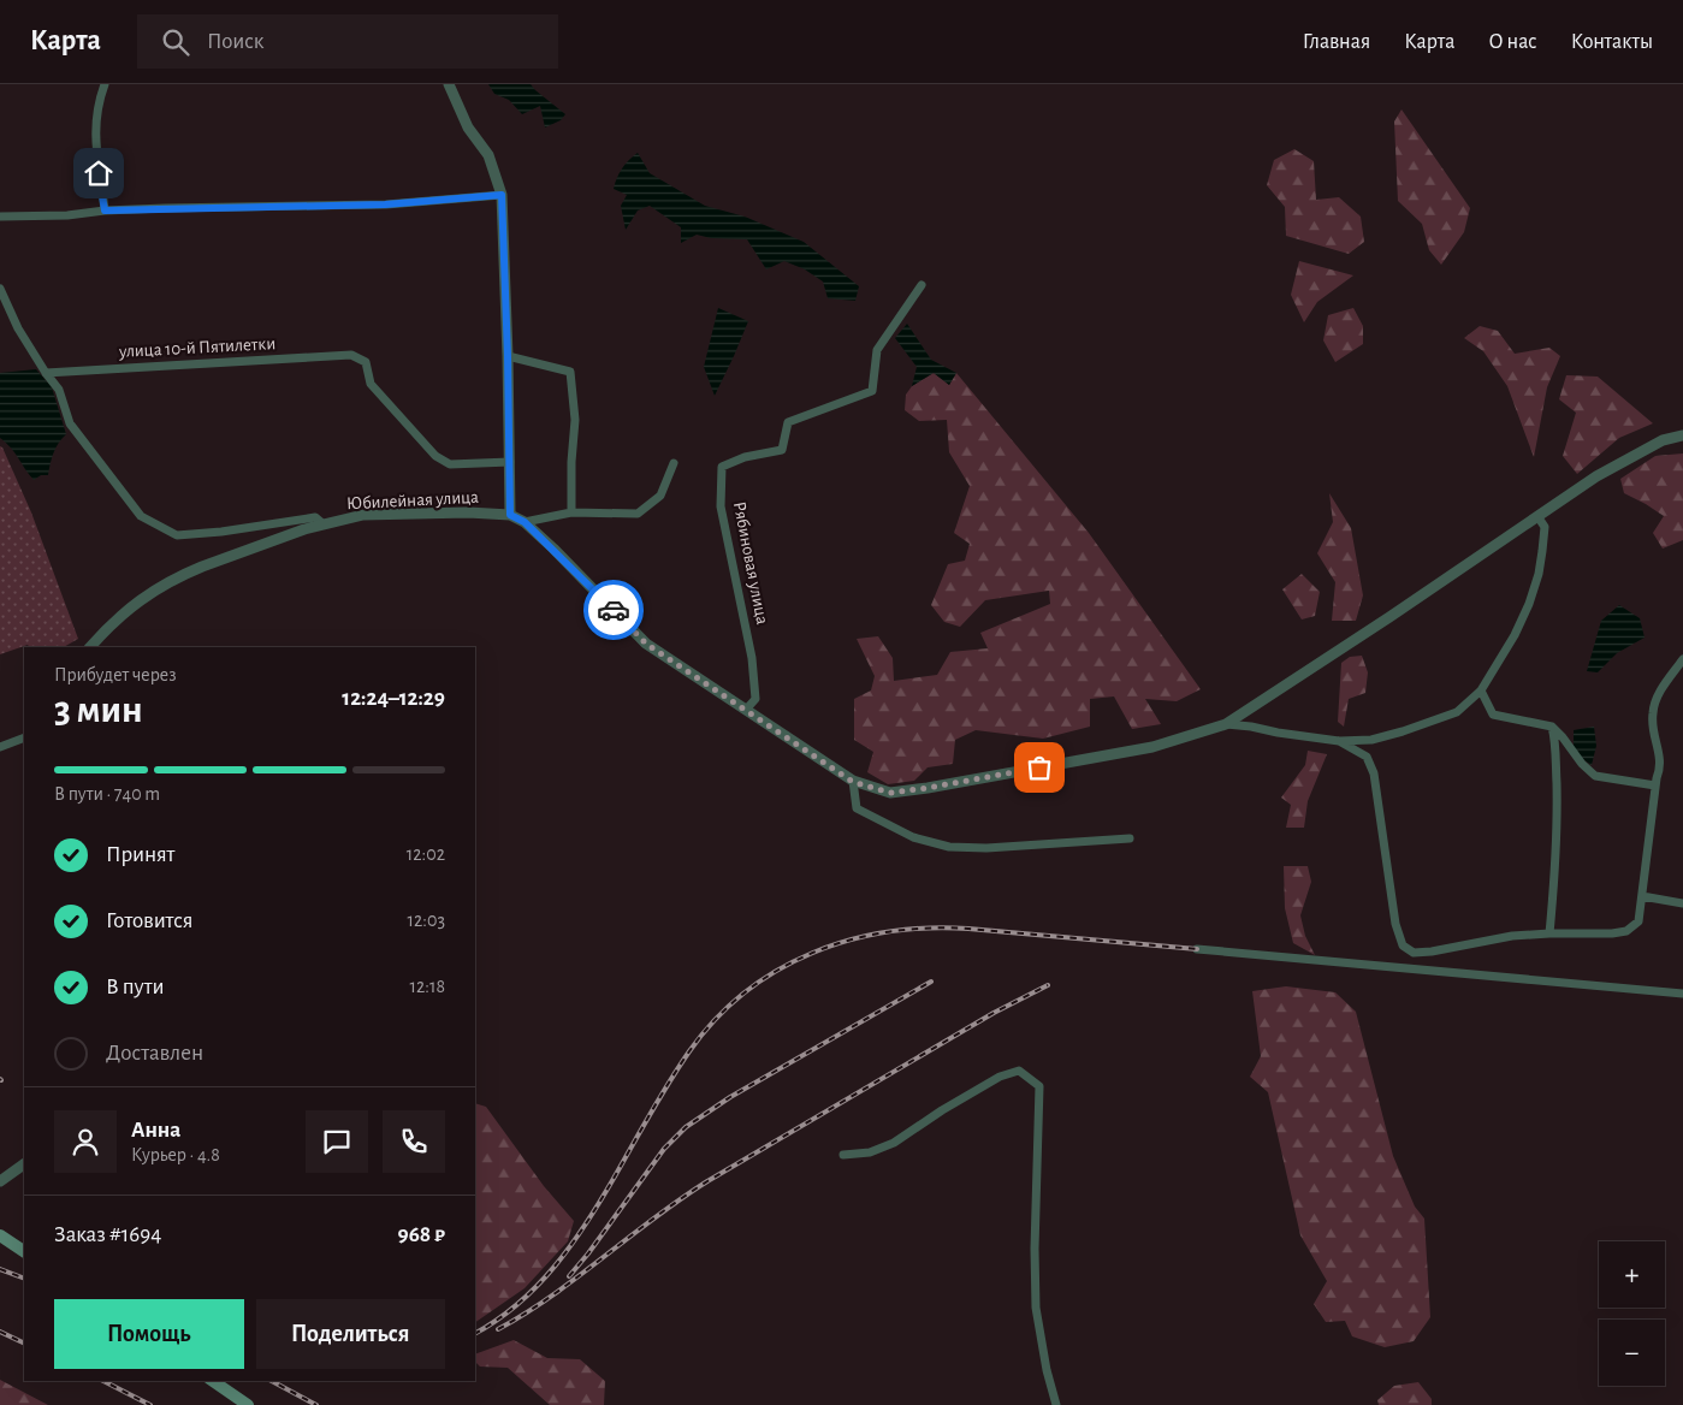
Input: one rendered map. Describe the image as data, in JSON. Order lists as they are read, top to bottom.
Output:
{
  "streets": {
    "street": ["улица 10-й Пятилетки", "Юбилейная улица", "Рябиновая улица"]
  },
  "crossings": [
    ["Юбилейная улица", "Рябиновая улица"]
  ],
  "page": {
    "header": "Карта",
    "search": "Поиск",
    "nav": [
      "Главная",
      "Карта",
      "О нас",
      "Контакты"
    ],
    "heading": ["3 мин", "Прибудет через", "12:24–12:29"],
    "panel": [
      "Анна",
      "Курьер · 4.8",
      "Заказ #1694",
      "968 ₽"
    ],
    "bar": "В пути · 740 m",
    "list": [
      ["Принят", "12:02"],
      ["Готовится", "12:03"],
      ["В пути", "12:18"],
      "Доставлен"
    ],
    "map_buttons": ["+", "−"],
    "buttons": ["Помощь", "Поделиться"]
  }
}
